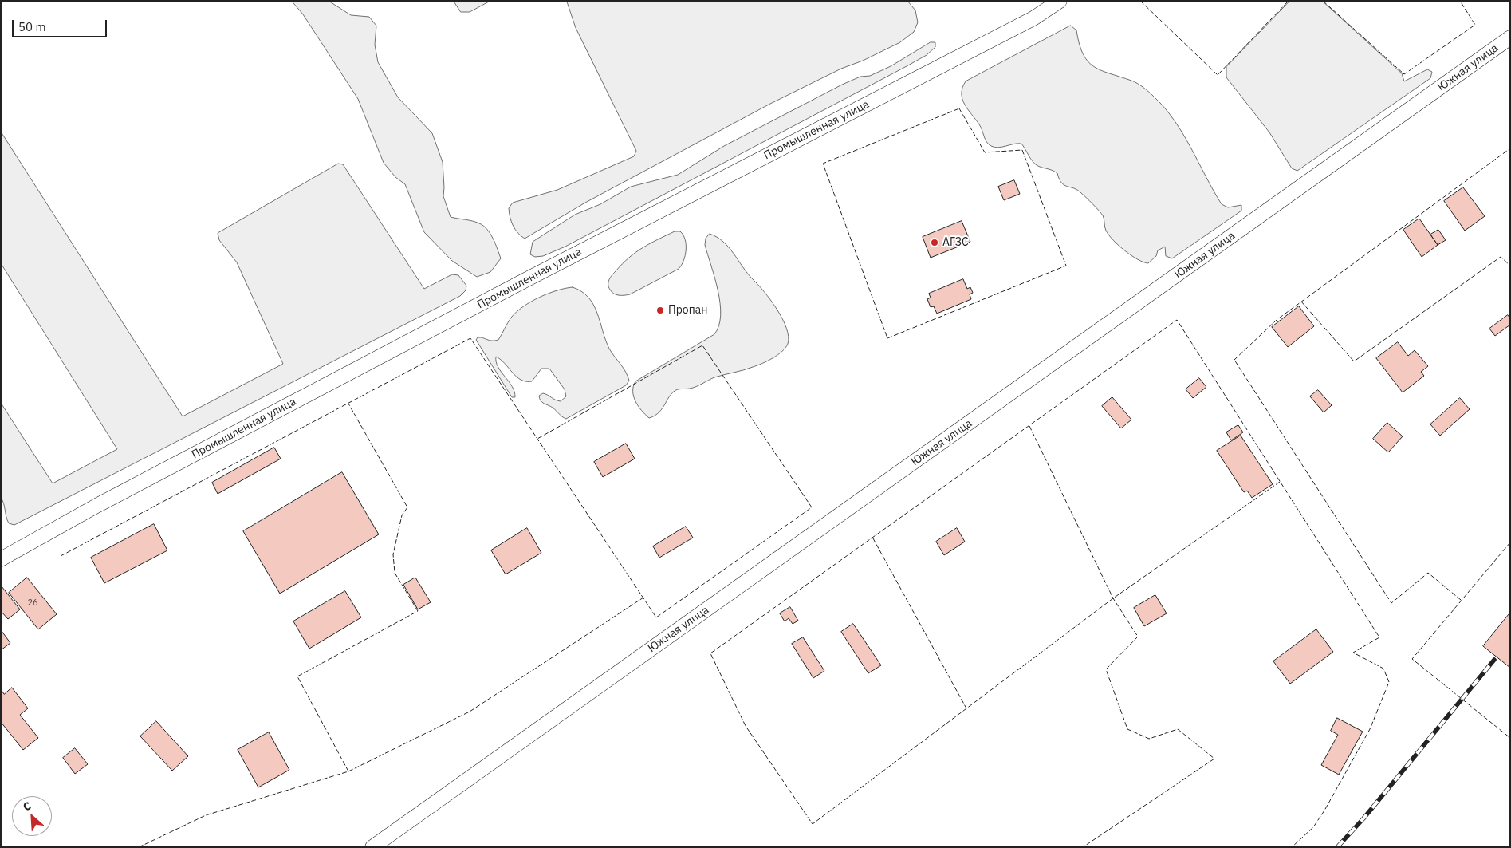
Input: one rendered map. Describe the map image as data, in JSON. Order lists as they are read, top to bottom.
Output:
{
  "streets": {
    "street": ["Южная улица", "Промышленная улица"]
  },
  "places": ["АГЗС", "Пропан"],
  "house_numbers": ["26"],
  "scale_bar": "50 m",
  "north": "top left"
}
